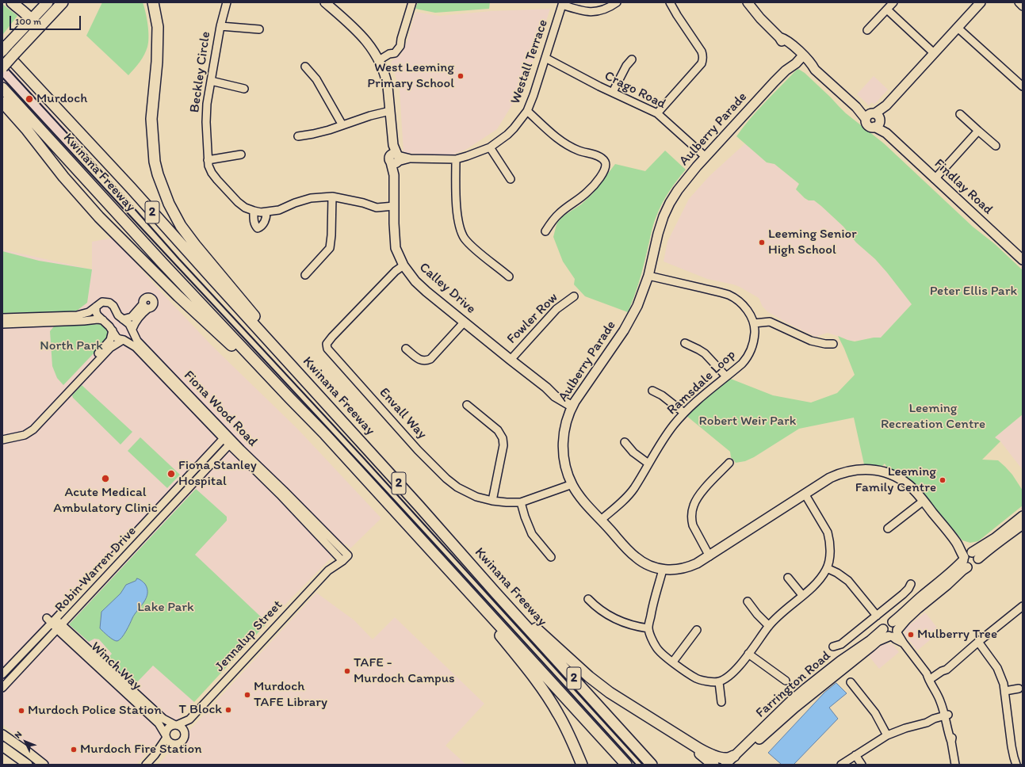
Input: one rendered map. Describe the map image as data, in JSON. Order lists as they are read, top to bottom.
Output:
{
  "streets": {
    "highway": ["Kwinana Freeway", "2"],
    "main road": [
      "Aulberry Parade",
      "Findlay Road",
      "Calley Drive",
      "Farrington Road"
    ],
    "street": [
      "Westall Terrace",
      "Beckley Circle",
      "Crago Road",
      "Fowler Row",
      "Ramsdale Loop",
      "Fiona Wood Road",
      "Envall Way",
      "Robin Warren Drive",
      "Jennalup Street",
      "Winch Way"
    ]
  },
  "crossings": [
    ["Westall Terrace", "Crago Road"],
    ["Westall Terrace", "Calley Drive"],
    ["Beckley Circle", "Calley Drive"],
    ["Crago Road", "Aulberry Parade"],
    ["Aulberry Parade", "Findlay Road"],
    ["Aulberry Parade", "Calley Drive"],
    ["Aulberry Parade", "Ramsdale Loop"],
    ["Aulberry Parade", "Envall Way"],
    ["Aulberry Parade", "Farrington Road"],
    ["Calley Drive", "Fowler Row"],
    ["Calley Drive", "Envall Way"],
    ["Fiona Wood Road", "Robin Warren Drive"],
    ["Fiona Wood Road", "Jennalup Street"],
    ["Robin Warren Drive", "Winch Way"],
    ["Jennalup Street", "Winch Way"]
  ],
  "parks": [
    "Peter Ellis Park",
    "North Park",
    "Leeming Recreation Centre",
    "Robert Weir Park",
    "Lake Park"
  ],
  "places": [
    "West Leeming Primary School",
    "Murdoch",
    "Leeming Senior High School",
    "Fiona Stanley Hospital",
    "Acute Medical Ambulatory Clinic",
    "Leeming Family Centre",
    "Mulberry Tree",
    "TAFE - Murdoch Campus",
    "Murdoch TAFE Library",
    "T Block",
    "Murdoch Police Station",
    "Murdoch Fire Station"
  ],
  "scale_bar": "100 m",
  "north": "top left"
}
